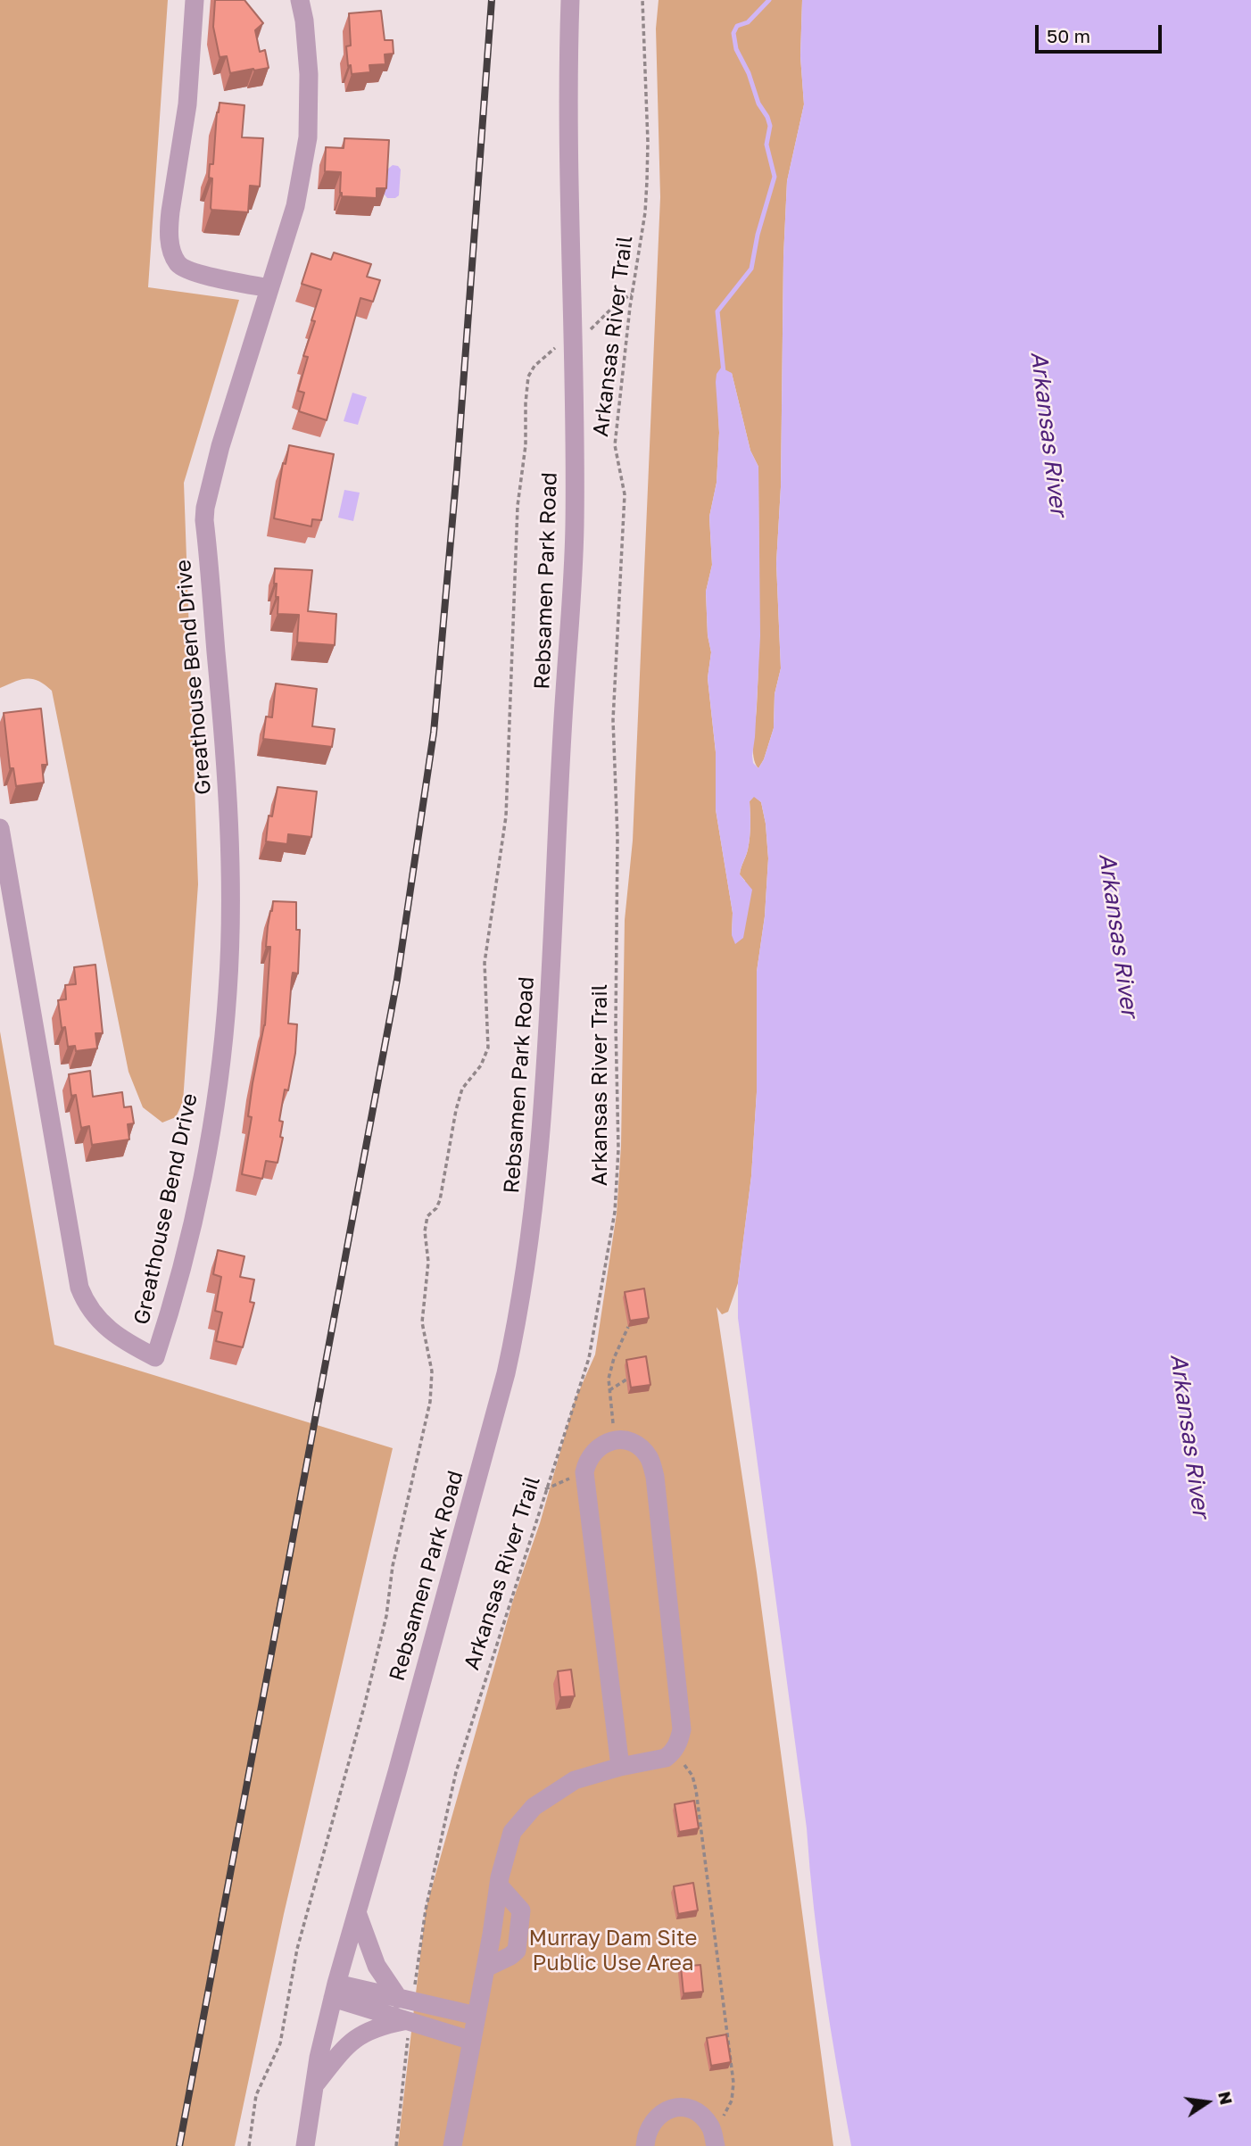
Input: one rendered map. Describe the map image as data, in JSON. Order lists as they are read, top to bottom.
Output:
{
  "streets": {
    "street": ["Rebsamen Park Road", "Greathouse Bend Drive"],
    "path": ["Arkansas River Trail"]
  },
  "water": ["Arkansas River"],
  "parks": ["Murray Dam Site Public Use Area"],
  "scale_bar": "50 m",
  "north": "right"
}
